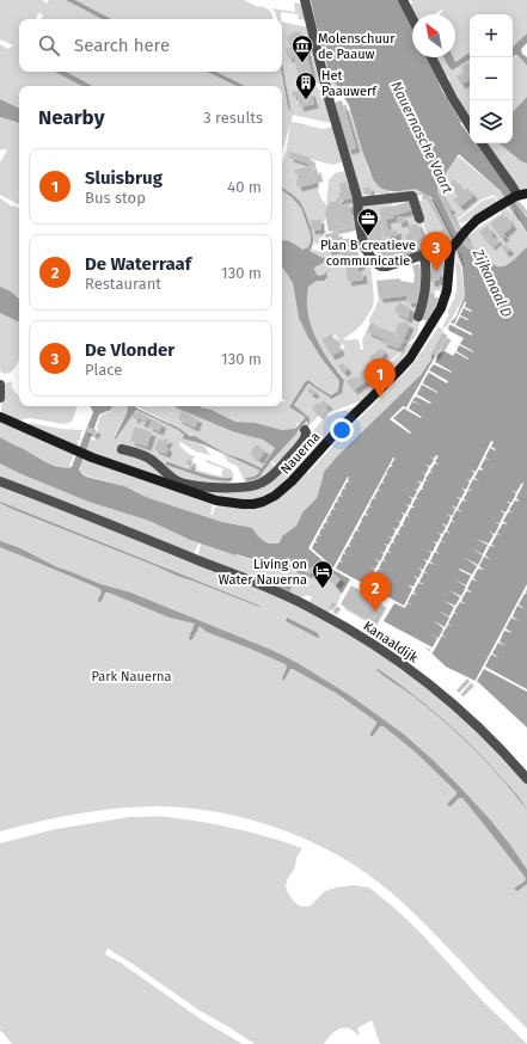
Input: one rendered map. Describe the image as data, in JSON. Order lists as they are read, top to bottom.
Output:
{
  "streets": {
    "street": ["Nauerna", "Kanaaldijk"]
  },
  "water": ["Nauernasche Vaart", "Zijkanaal D"],
  "parks": ["Park Nauerna"],
  "places": {
    "museum": ["Molenschuur de Paauw"],
    "building": ["Het Paauwerf"],
    "office": ["Plan B creatieve communicatie"],
    "hotel": ["Living on Water Nauerna"]
  },
  "north": "top left",
  "page": {
    "map_buttons": ["+", "−"],
    "search": "Search here",
    "heading": ["Nearby", "3 results"],
    "list": [
      {
        "mark": "1",
        "name": "Sluisbrug",
        "note": "Bus stop",
        "value": "40 m"
      },
      {
        "mark": "2",
        "name": "De Waterraaf",
        "note": "Restaurant",
        "value": "130 m"
      },
      {
        "mark": "3",
        "name": "De Vlonder",
        "note": "Place",
        "value": "130 m"
      }
    ],
    "pins": ["3", "1", "2"]
  }
}
